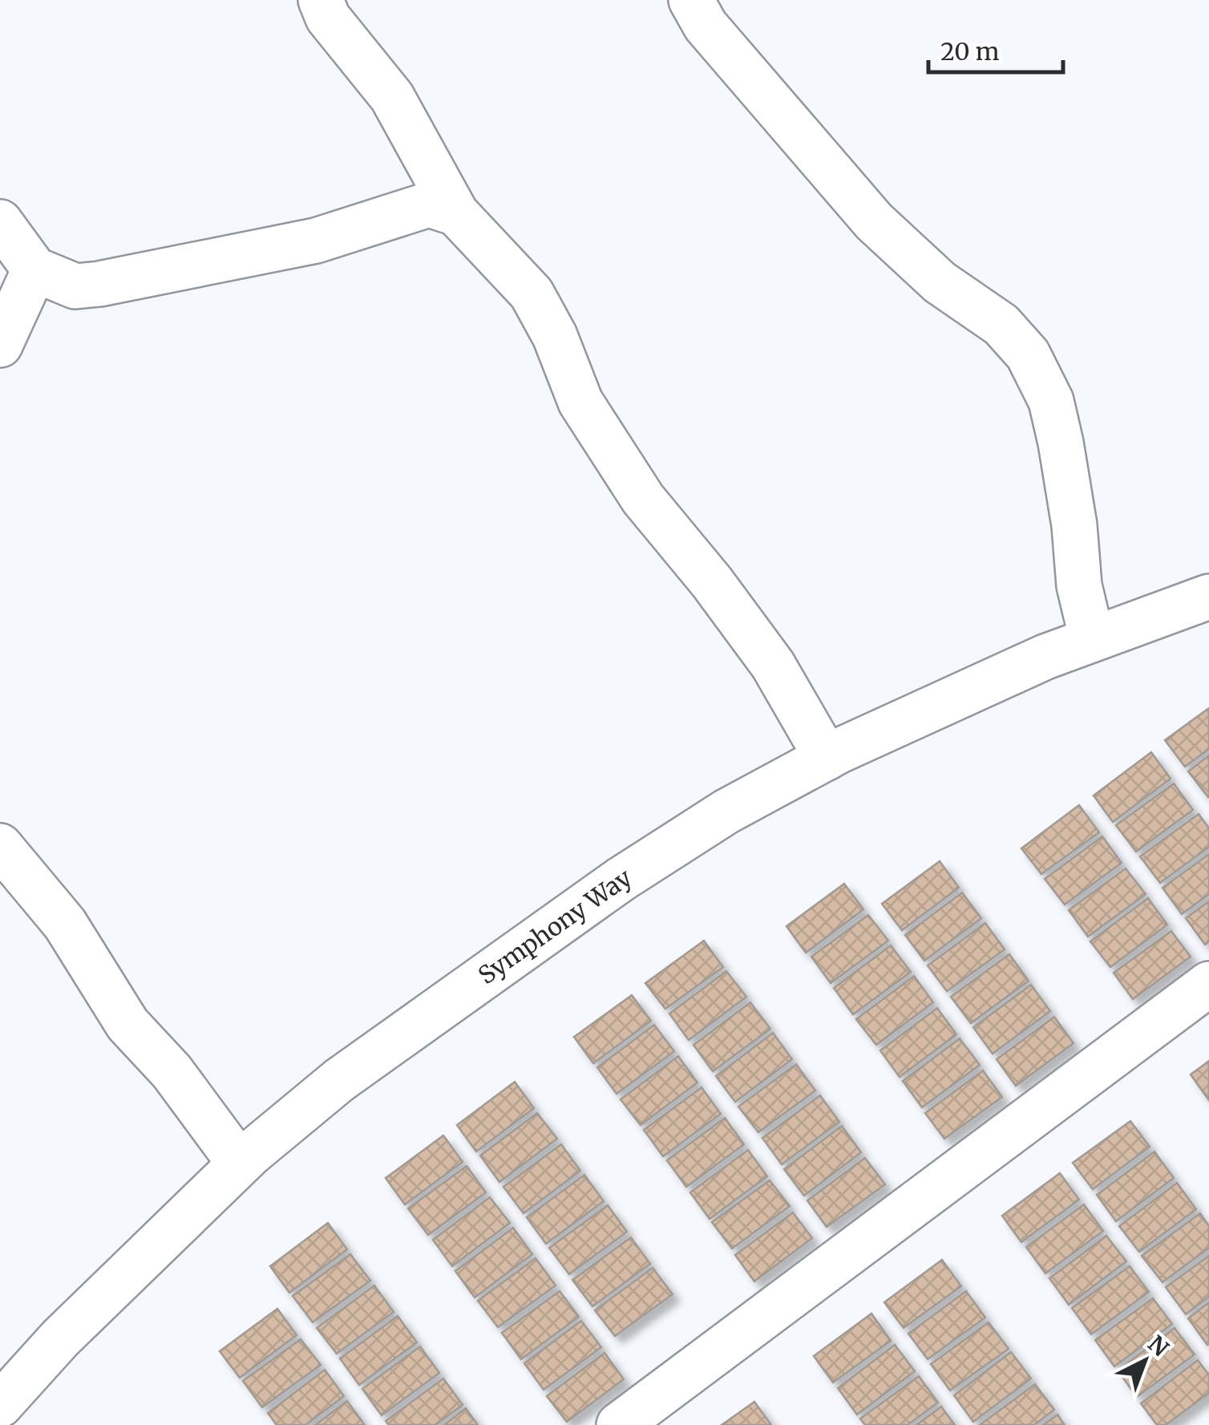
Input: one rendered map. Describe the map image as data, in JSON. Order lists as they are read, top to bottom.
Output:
{
  "streets": {
    "street": ["Symphony Way"]
  },
  "scale_bar": "20 m",
  "north": "top right"
}
